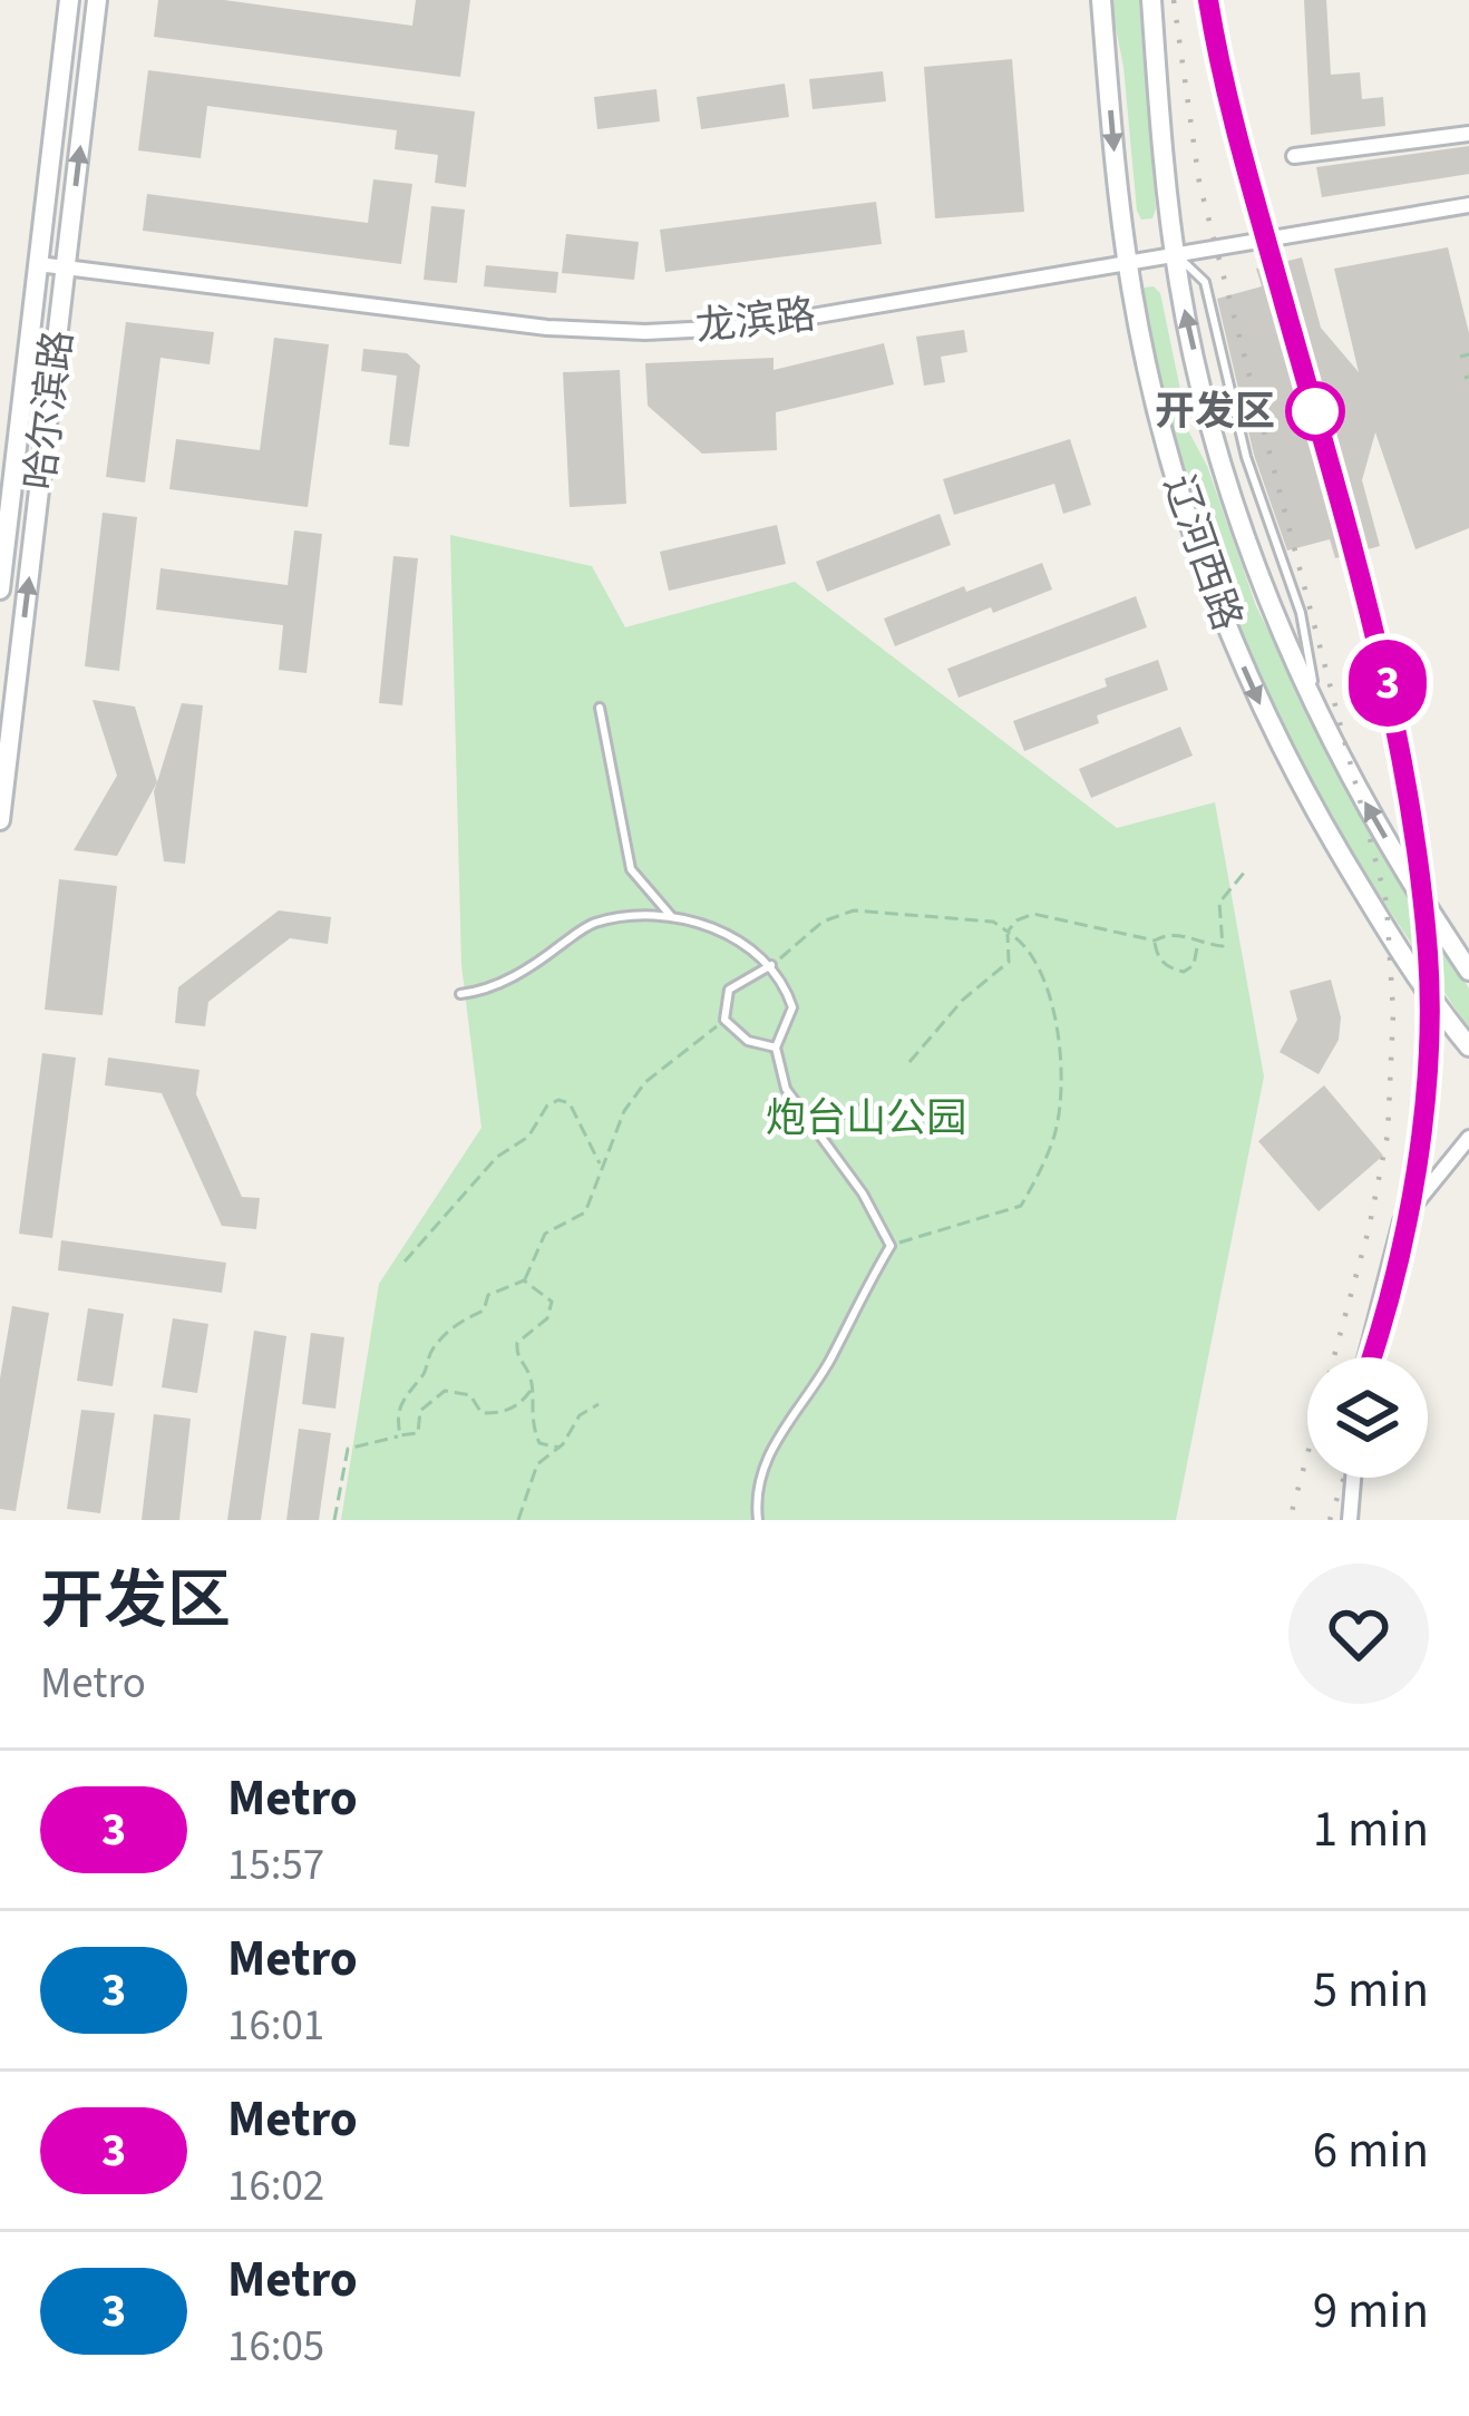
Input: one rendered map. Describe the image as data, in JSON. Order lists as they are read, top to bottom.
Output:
{
  "streets": {
    "main road": ["哈尔滨路", "辽河西路"],
    "street": ["龙滨路"]
  },
  "crossings": [
    ["龙滨路", "哈尔滨路"],
    ["龙滨路", "辽河西路"]
  ],
  "parks": ["炮台山公园"],
  "places": ["开发区"],
  "lines": ["metro line 3"],
  "page": {
    "on_map": "3",
    "heading": ["开发区", "Metro"],
    "list": [
      {
        "mark": "3",
        "name": "Metro",
        "note": "15:57",
        "value": "1 min"
      },
      {
        "mark": "3",
        "name": "Metro",
        "note": "16:01",
        "value": "5 min"
      },
      {
        "mark": "3",
        "name": "Metro",
        "note": "16:02",
        "value": "6 min"
      },
      {
        "mark": "3",
        "name": "Metro",
        "note": "16:05",
        "value": "9 min"
      }
    ]
  }
}
